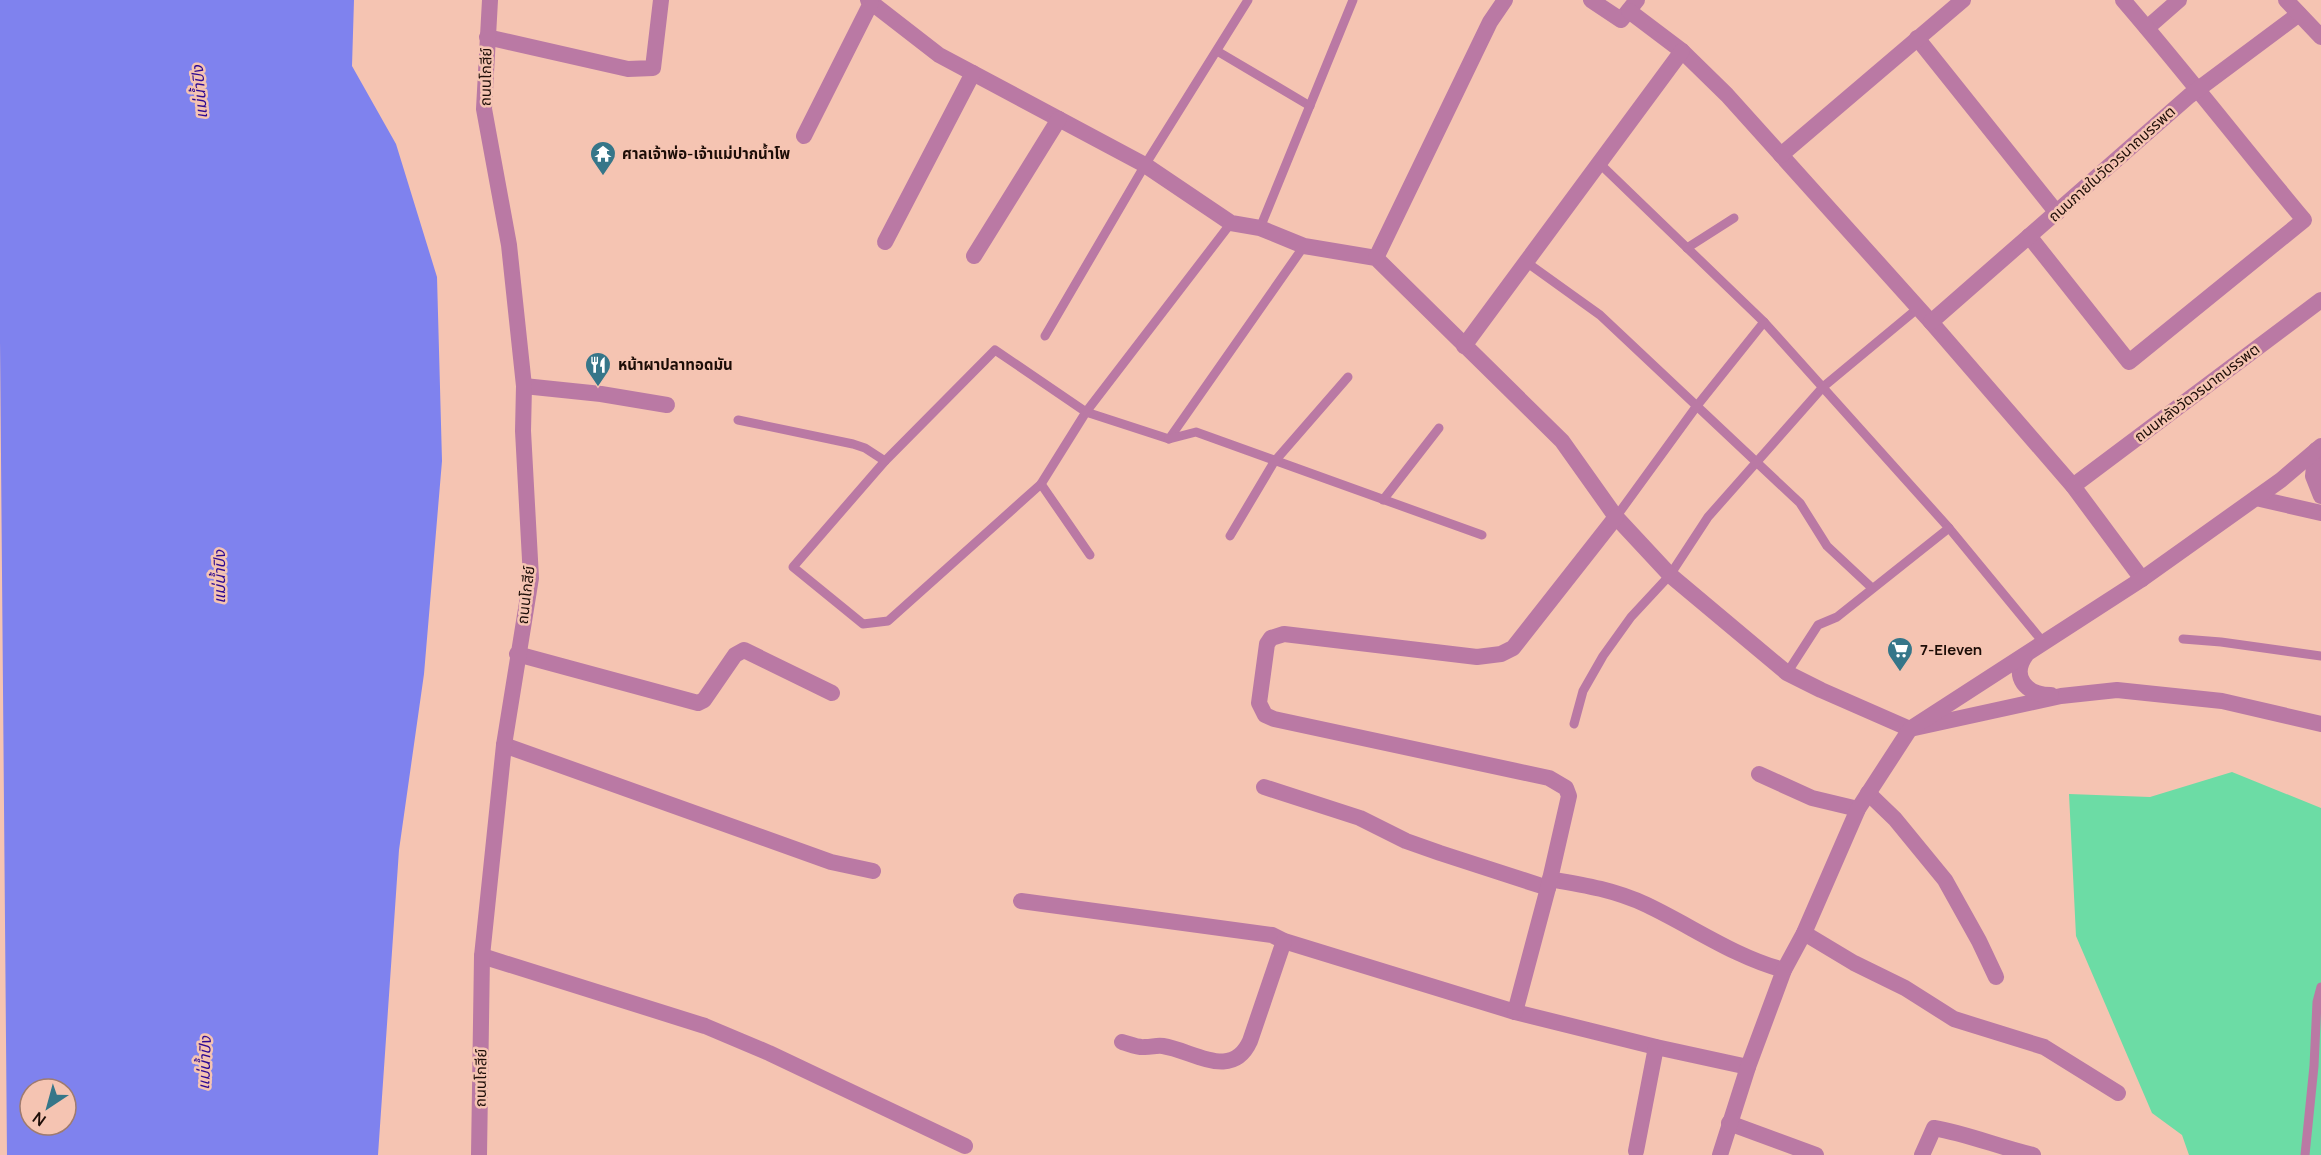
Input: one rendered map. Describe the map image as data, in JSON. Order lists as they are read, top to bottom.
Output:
{
  "streets": {
    "street": ["ถนนโกสีย์", "ถนนภายในวัดวรนาถบรรพต", "ถนนหลังวัดวรนาถบรรพต"]
  },
  "water": ["แม่น้ำปิง"],
  "places": {
    "temple": ["ศาลเจ้าพ่อ-เจ้าแม่ปากน้ำโพ"],
    "restaurant": ["หน้าผาปลาทอดมัน"],
    "supermarket": ["7-Eleven"]
  },
  "north": "bottom left"
}
